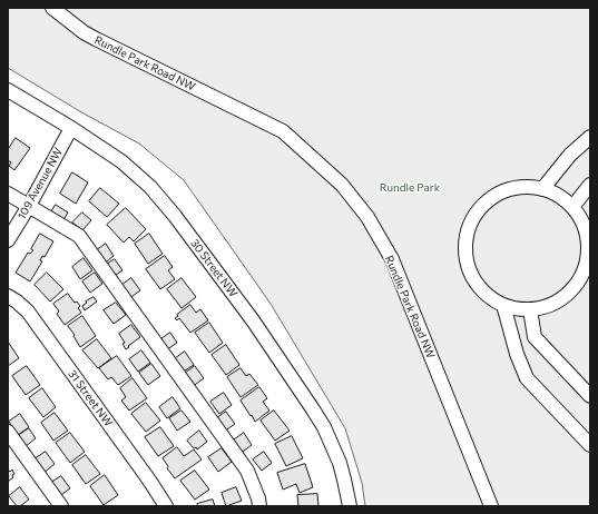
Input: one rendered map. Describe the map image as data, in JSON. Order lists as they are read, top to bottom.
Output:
{
  "streets": {
    "street": [
      "Rundle Park Road NW",
      "109 Avenue NW",
      "30 Street NW",
      "31 Street NW"
    ]
  },
  "crossings": [
    ["109 Avenue NW", "30 Street NW"]
  ],
  "parks": ["Rundle Park"]
}
